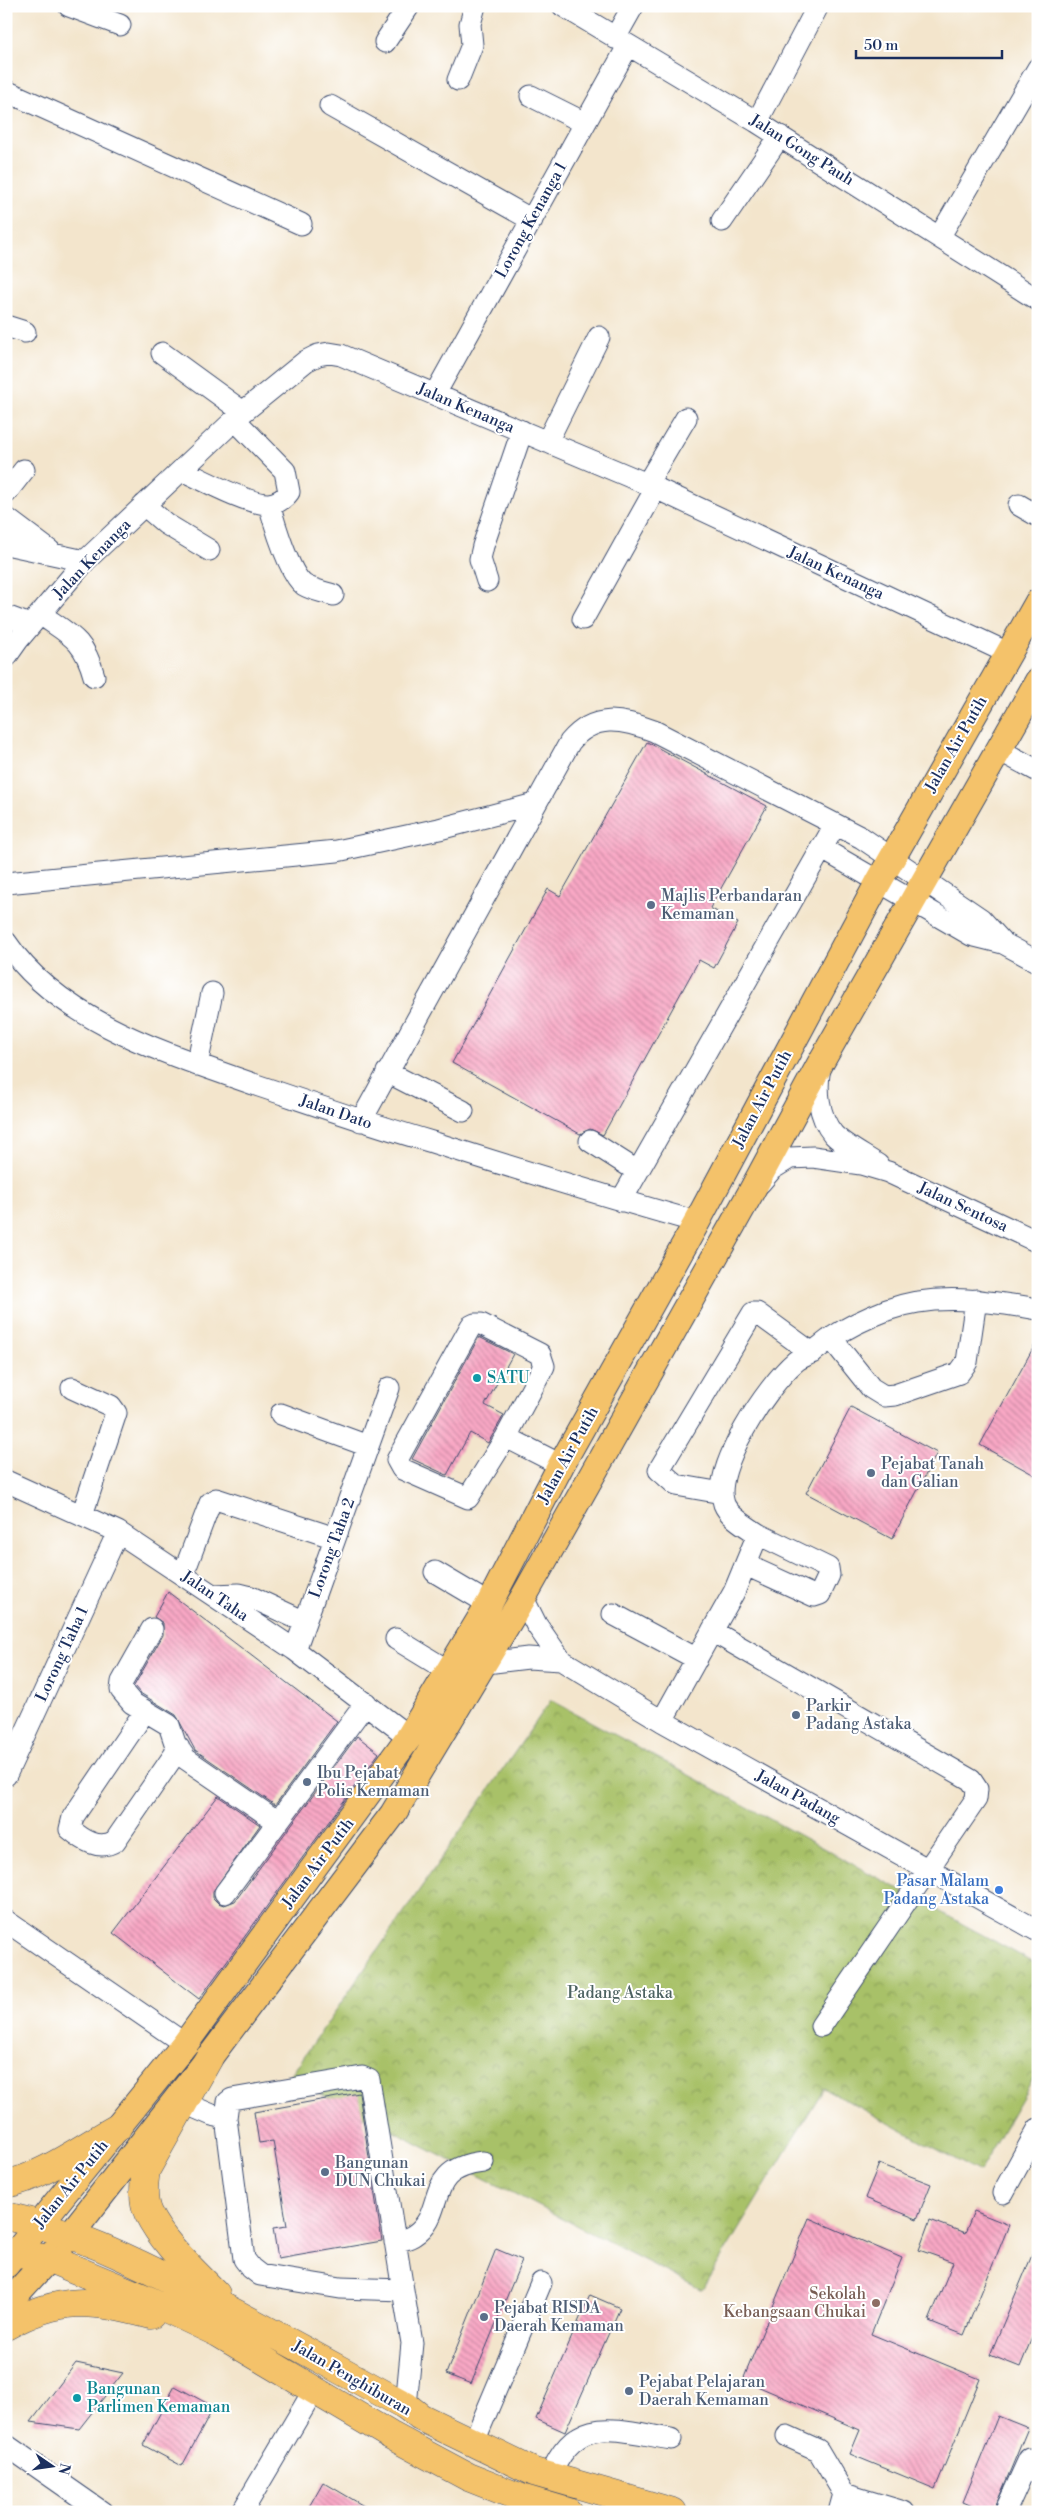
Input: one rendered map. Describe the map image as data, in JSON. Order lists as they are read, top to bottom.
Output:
{
  "streets": {
    "highway": ["Jalan Penghiburan"],
    "main road": ["Jalan Air Putih"],
    "street": [
      "Jalan Gong Pauh",
      "Lorong Kenanga 1",
      "Jalan Kenanga",
      "Jalan Dato",
      "Jalan Sentosa",
      "Lorong Taha 2",
      "Jalan Taha",
      "Lorong Taha 1",
      "Jalan Padang"
    ]
  },
  "crossings": [
    ["Jalan Gong Pauh", "Lorong Kenanga 1"],
    ["Lorong Kenanga 1", "Jalan Kenanga"],
    ["Jalan Kenanga", "Jalan Air Putih"],
    ["Jalan Air Putih", "Jalan Dato"],
    ["Jalan Air Putih", "Jalan Taha"],
    ["Jalan Air Putih", "Jalan Penghiburan"],
    ["Lorong Taha 2", "Jalan Taha"],
    ["Jalan Taha", "Lorong Taha 1"]
  ],
  "parks": ["Padang Astaka"],
  "places": [
    "Majlis Perbandaran Kemaman",
    "SATU",
    "Pejabat Tanah dan Galian",
    "Parkir Padang Astaka",
    "Ibu Pejabat Polis Kemaman",
    "Pasar Malam Padang Astaka",
    "Bangunan DUN Chukai",
    "Sekolah Kebangsaan Chukai",
    "Pejabat RISDA Daerah Kemaman",
    "Pejabat Pelajaran Daerah Kemaman",
    "Bangunan Parlimen Kemaman"
  ],
  "scale_bar": "50 m",
  "north": "right"
}
